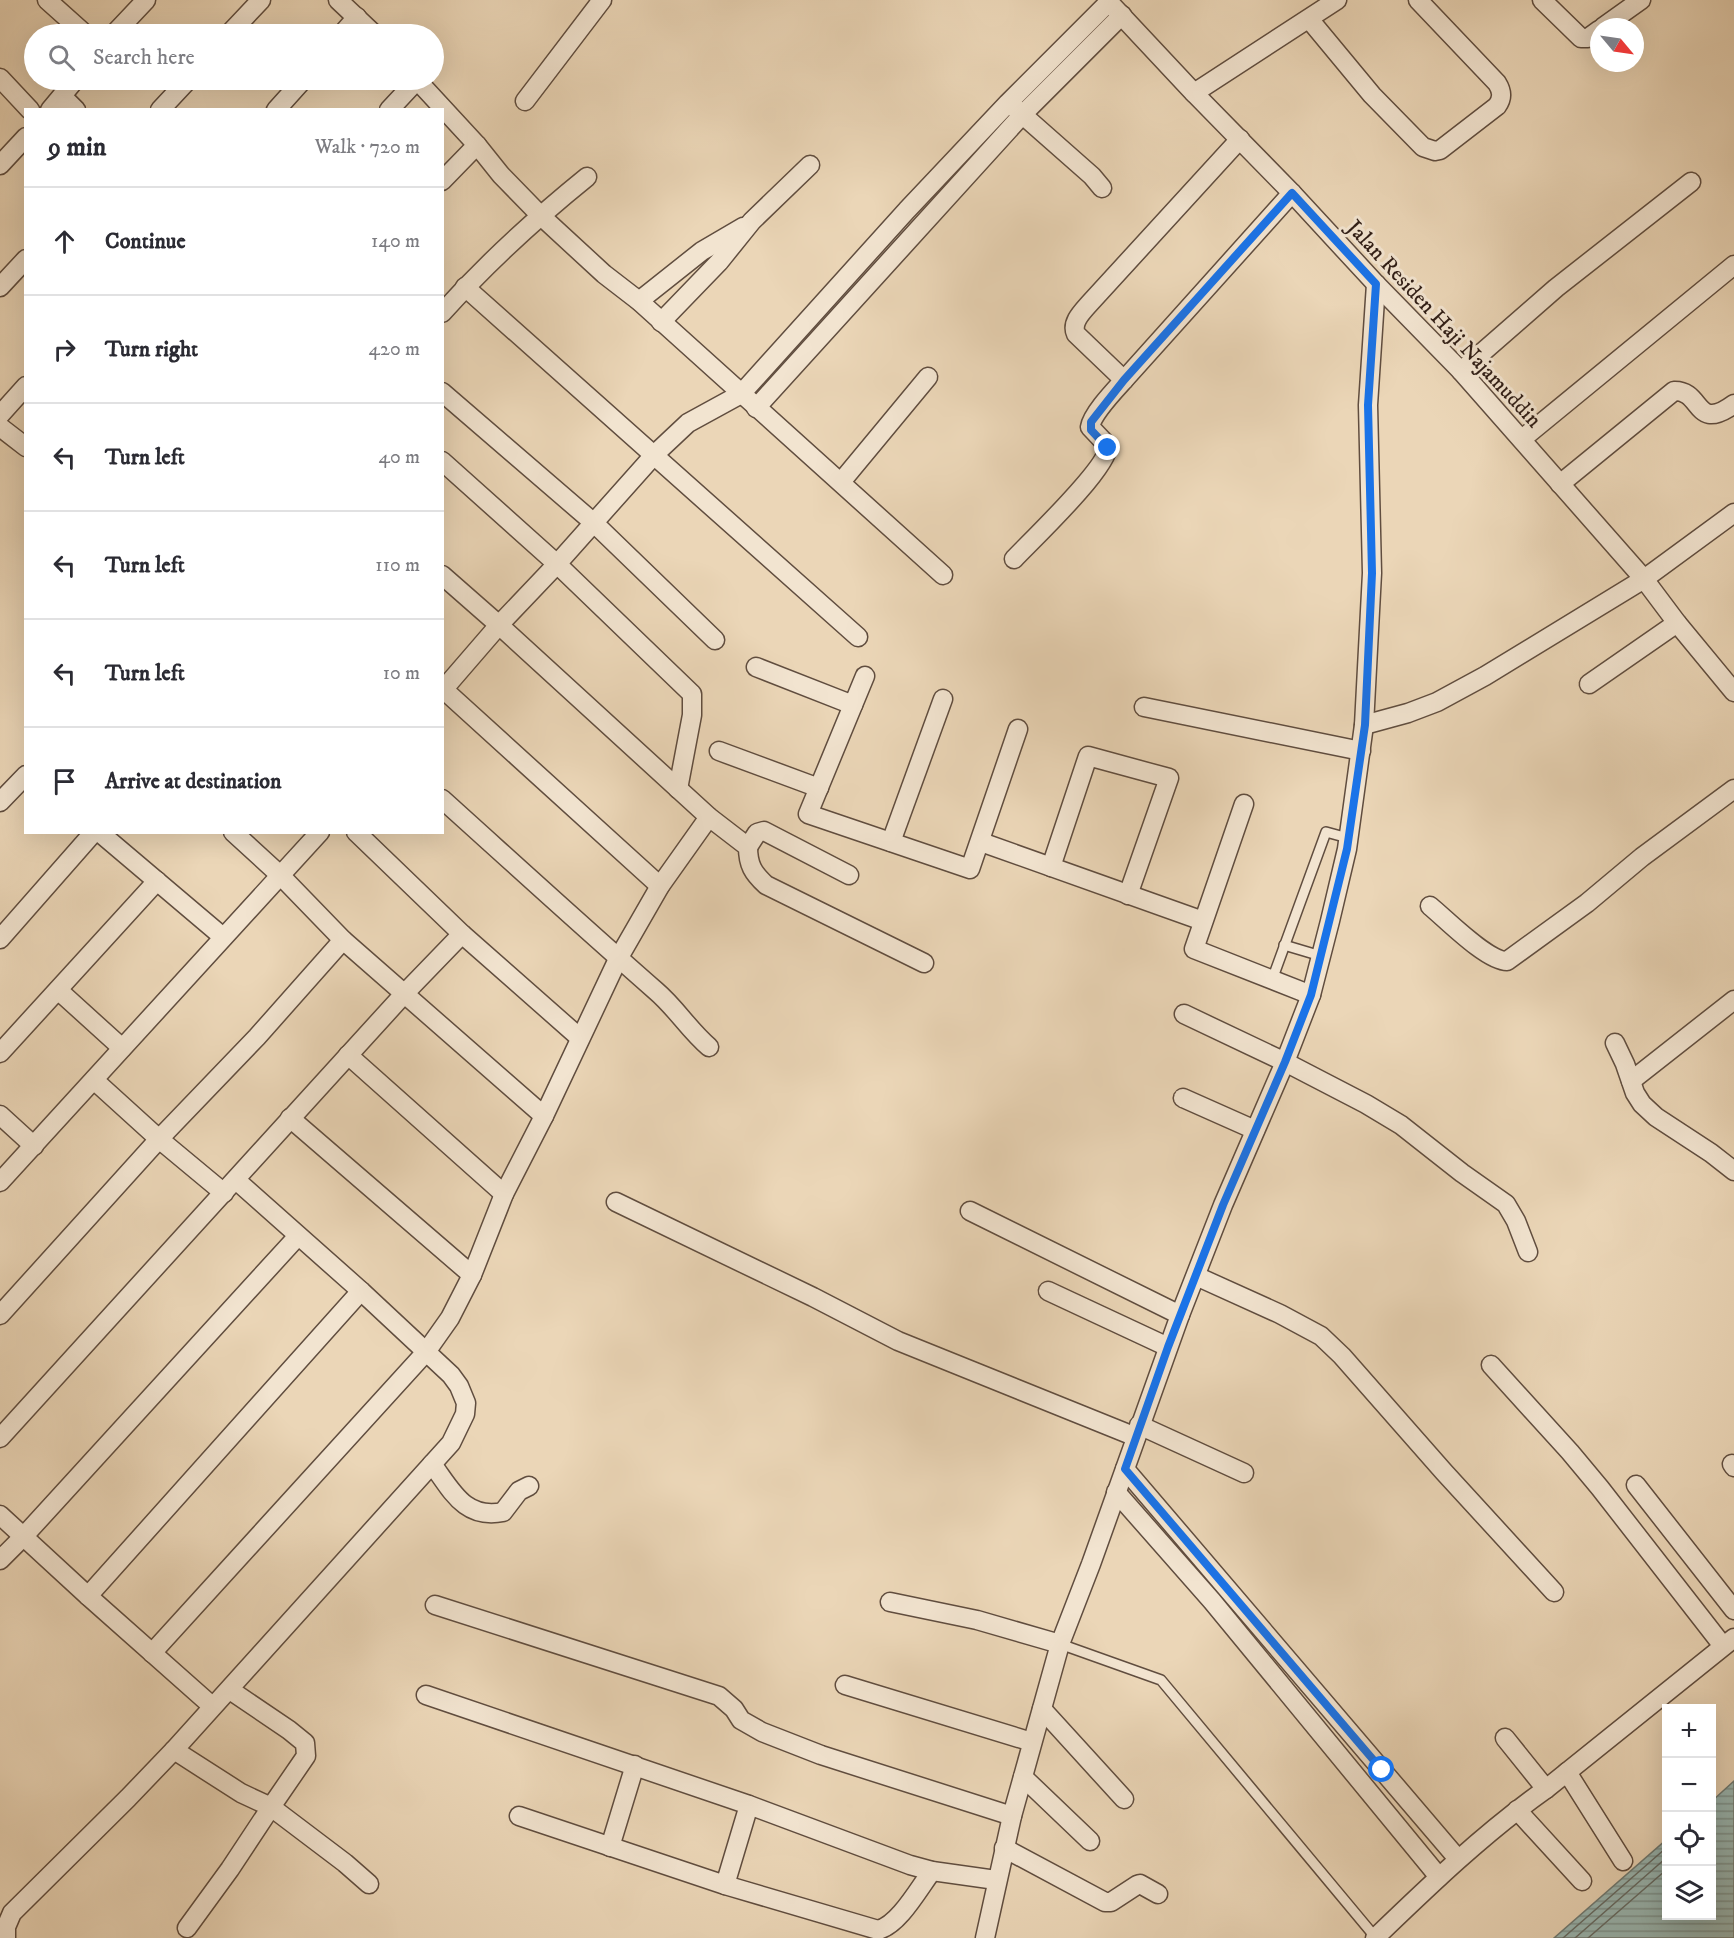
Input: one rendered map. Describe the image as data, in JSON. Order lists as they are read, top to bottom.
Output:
{
  "streets": {
    "street": ["Jalan Residen Haji Najamuddin"]
  },
  "north": "bottom right",
  "page": {
    "search": "Search here",
    "heading": ["9 min", "Walk · 720 m"],
    "list": [
      ["Continue", "140 m"],
      ["Turn right", "420 m"],
      ["Turn left", "40 m"],
      ["Turn left", "110 m"],
      ["Turn left", "10 m"],
      "Arrive at destination"
    ],
    "map_buttons": ["+", "−"]
  }
}
